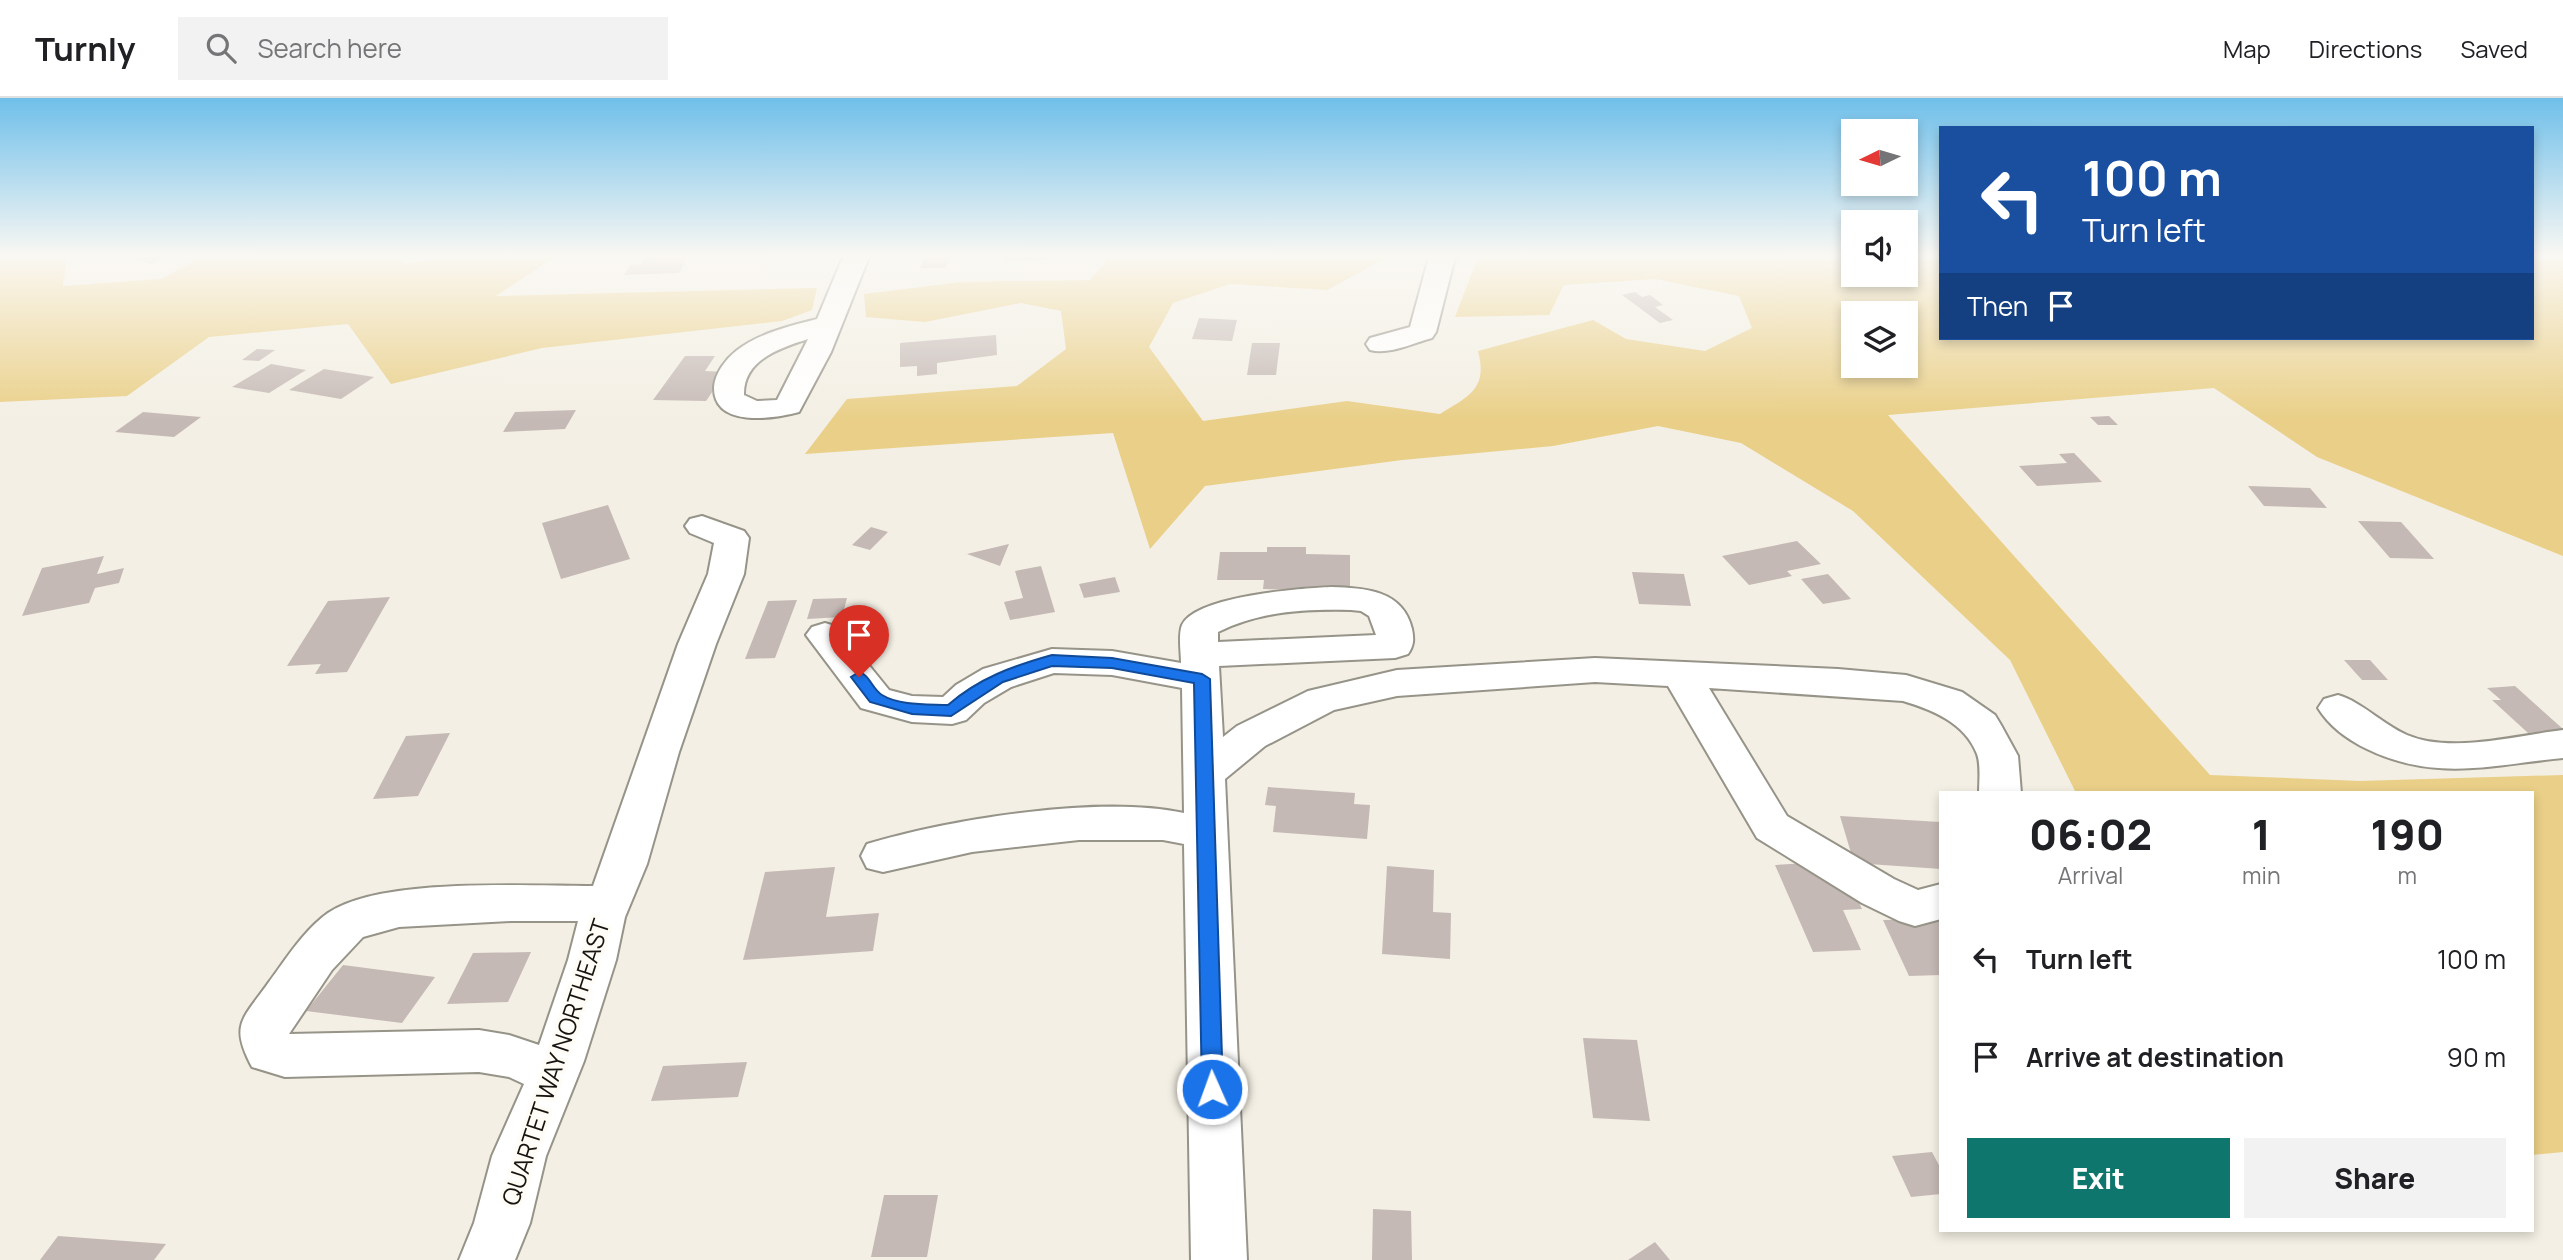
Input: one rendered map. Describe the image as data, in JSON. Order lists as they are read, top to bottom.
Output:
{
  "streets": {
    "street": ["QUARTET WAY NORTHEAST"]
  },
  "north": "left",
  "page": {
    "header": "Turnly",
    "search": "Search here",
    "nav": ["Map", "Directions", "Saved"],
    "turn": ["100 m", "Turn left"],
    "then": "Then",
    "eta": [
      "06:02",
      "Arrival",
      "1",
      "min",
      "190",
      "m"
    ],
    "list": [
      {
        "name": "Turn left",
        "value": "100 m"
      },
      {
        "name": "Arrive at destination",
        "value": "90 m"
      }
    ],
    "buttons": ["Exit", "Share"]
  }
}
